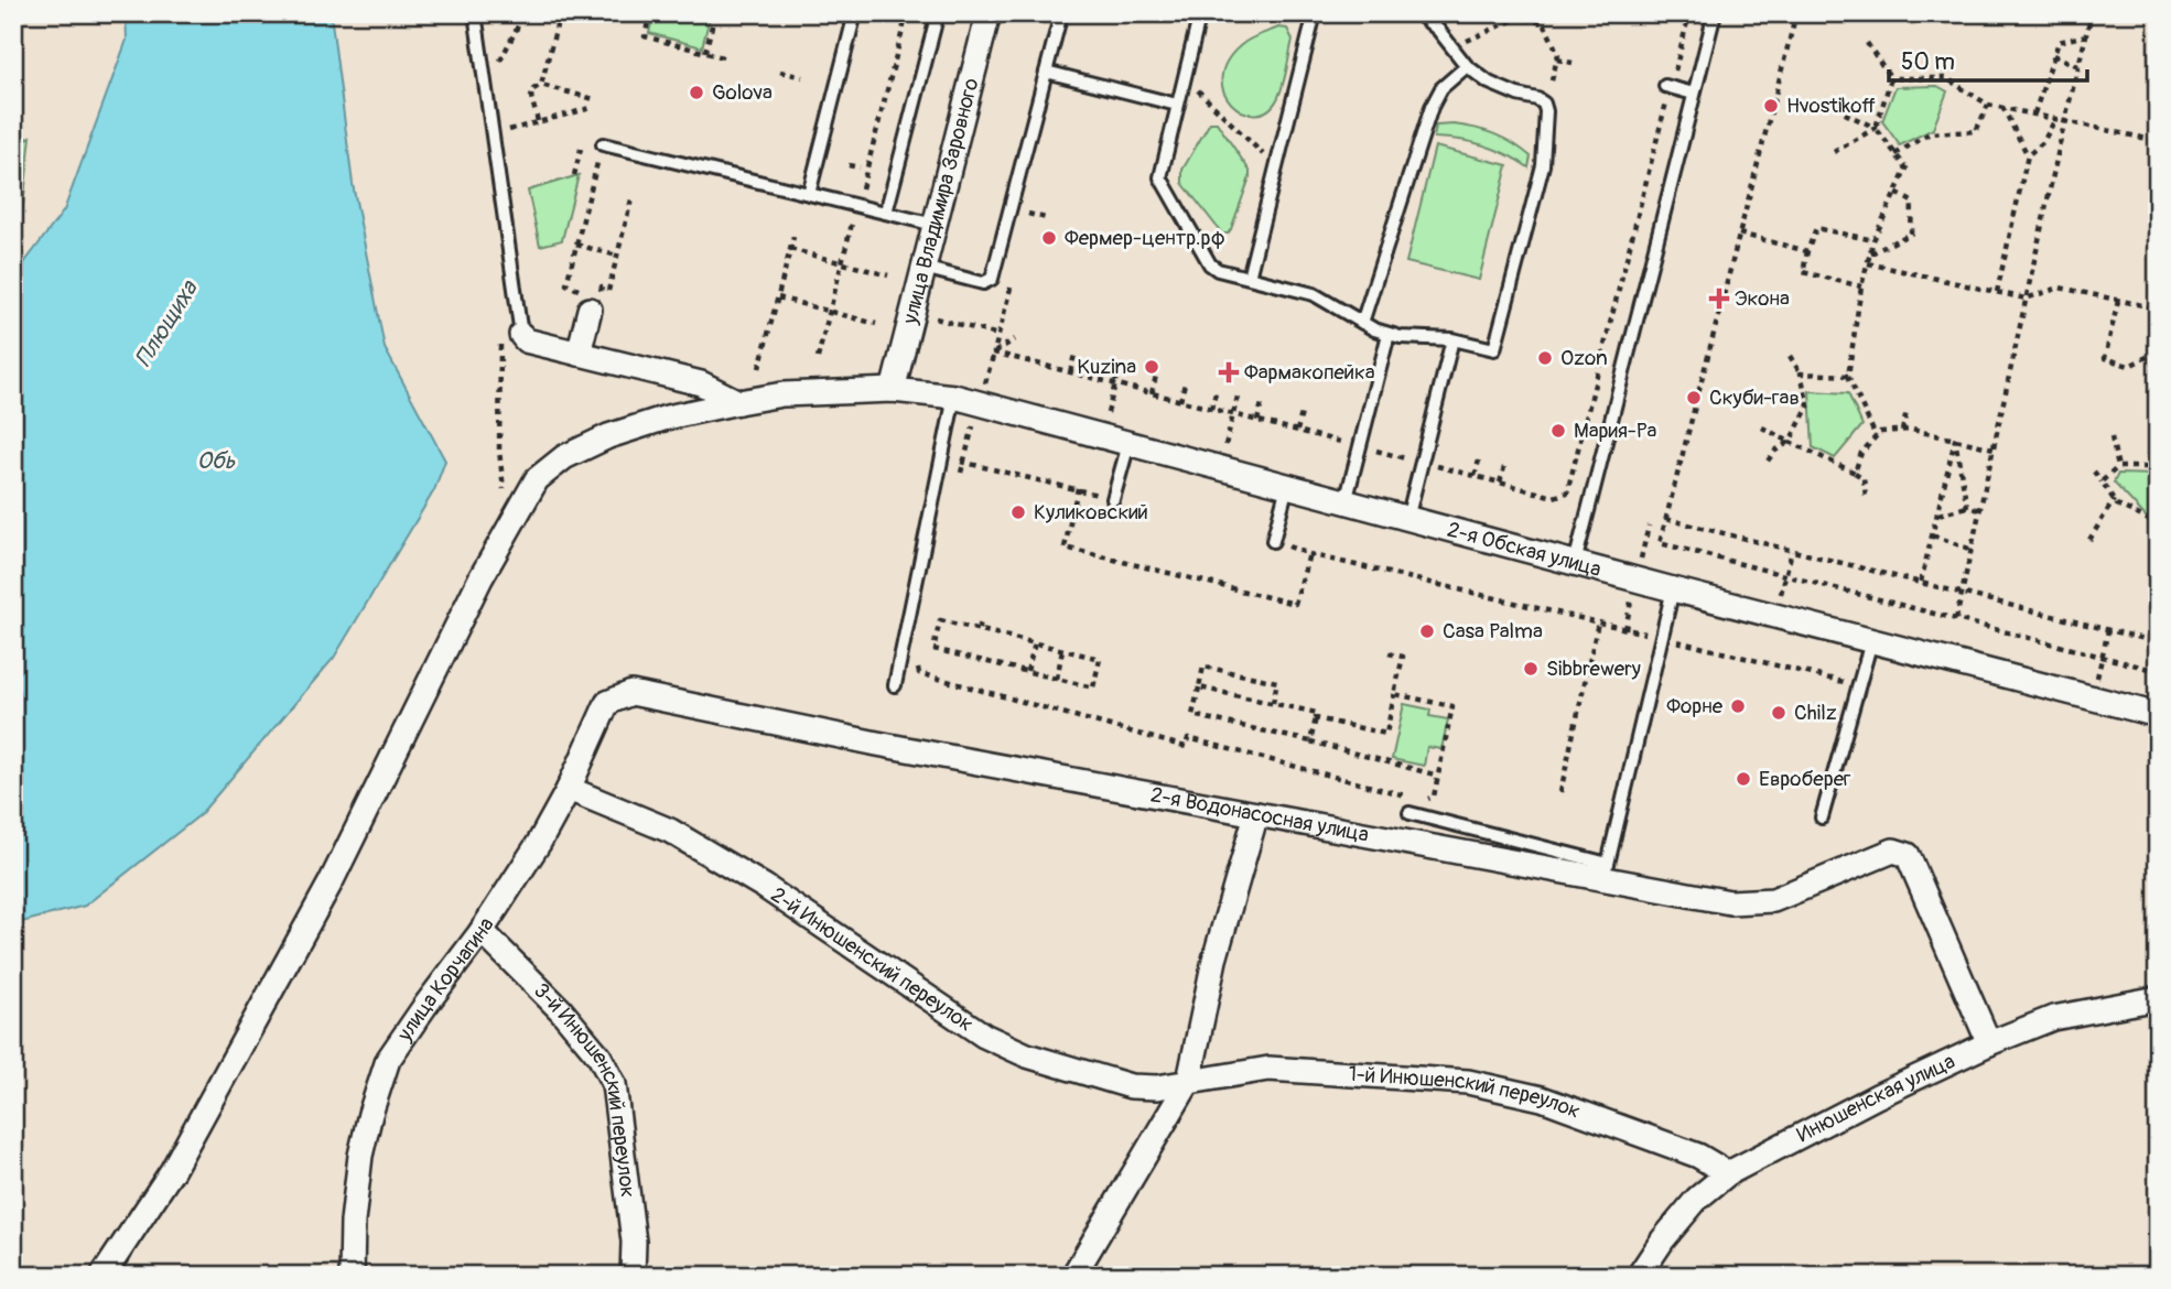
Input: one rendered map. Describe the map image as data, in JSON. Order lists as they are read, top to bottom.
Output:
{
  "streets": {
    "street": [
      "улица Владимира Заровного",
      "2-я Обская улица",
      "2-я Водонасосная улица",
      "2-й Инюшенский переулок",
      "улица Корчагина",
      "3-й Инюшенский переулок",
      "1-й Инюшенский переулок",
      "Инюшенская улица"
    ]
  },
  "crossings": [
    ["улица Владимира Заровного", "2-я Обская улица"],
    ["2-я Водонасосная улица", "улица Корчагина"],
    ["2-я Водонасосная улица", "Инюшенская улица"],
    ["2-й Инюшенский переулок", "улица Корчагина"],
    ["2-й Инюшенский переулок", "1-й Инюшенский переулок"],
    ["улица Корчагина", "3-й Инюшенский переулок"],
    ["1-й Инюшенский переулок", "Инюшенская улица"]
  ],
  "water": ["Плющиха", "Обь"],
  "places": {
    "other": [
      "Golova",
      "Hvostikoff",
      "Фермер-центр.рф",
      "Ozon",
      "Kuzina",
      "Скуби-гав",
      "Мария-Ра",
      "Куликовский",
      "Casa Palma",
      "Sibbrewery",
      "Форне",
      "Chilz",
      "Евроберег"
    ],
    "health": ["Экона", "Фармакопейка"]
  },
  "scale_bar": "50 m"
}
